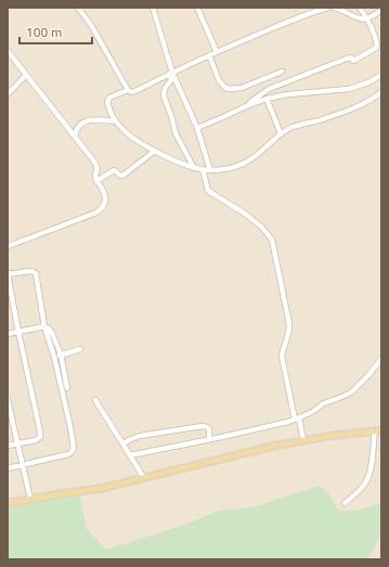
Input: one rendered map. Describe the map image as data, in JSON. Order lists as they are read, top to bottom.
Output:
{
  "scale_bar": "100 m"
}
